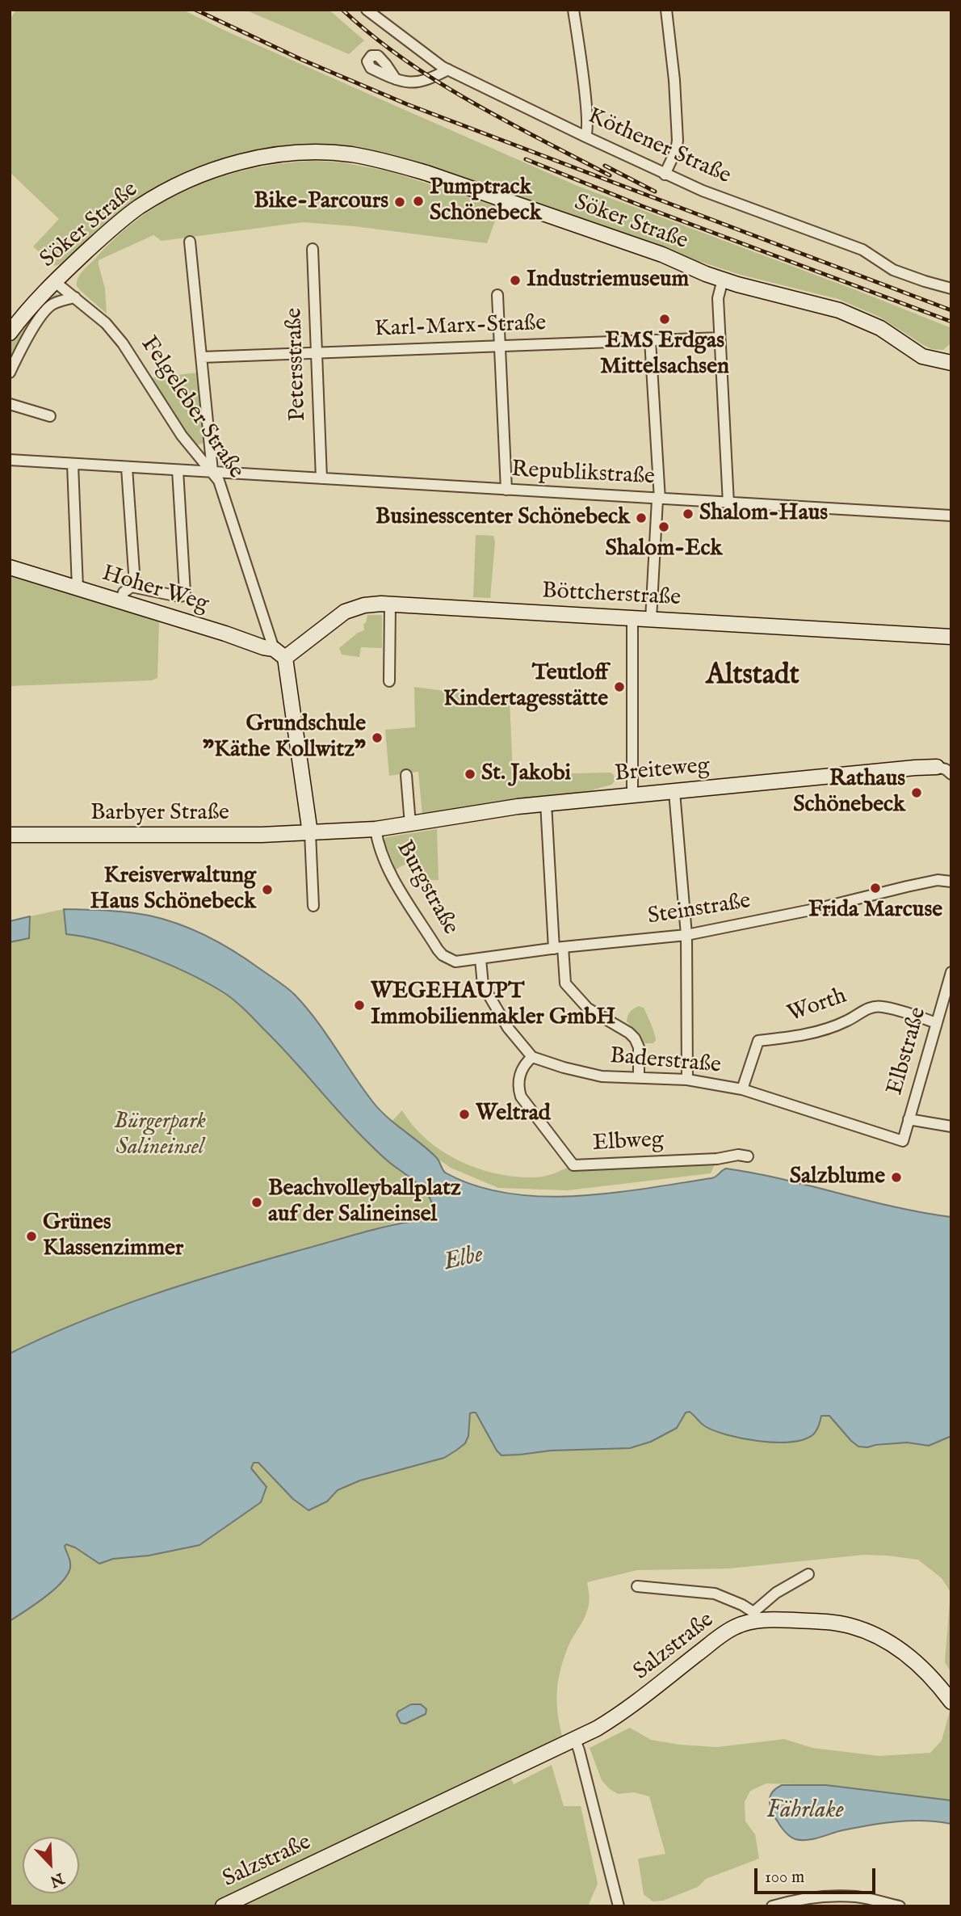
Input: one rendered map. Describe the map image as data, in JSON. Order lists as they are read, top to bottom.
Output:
{
  "streets": {
    "street": [
      "Köthener Straße",
      "Söker Straße",
      "Karl-Marx-Straße",
      "Petersstraße",
      "Felgeleber Straße",
      "Republikstraße",
      "Hoher Weg",
      "Böttcherstraße",
      "Breiteweg",
      "Barbyer Straße",
      "Burgstraße",
      "Steinstraße",
      "Worth",
      "Elbstraße",
      "Baderstraße",
      "Elbweg",
      "Salzstraße"
    ]
  },
  "crossings": [
    ["Söker Straße", "Felgeleber Straße"],
    ["Karl-Marx-Straße", "Petersstraße"],
    ["Petersstraße", "Republikstraße"],
    ["Felgeleber Straße", "Republikstraße"],
    ["Felgeleber Straße", "Hoher Weg"],
    ["Felgeleber Straße", "Böttcherstraße"],
    ["Felgeleber Straße", "Barbyer Straße"],
    ["Hoher Weg", "Böttcherstraße"],
    ["Breiteweg", "Barbyer Straße"],
    ["Breiteweg", "Burgstraße"],
    ["Barbyer Straße", "Burgstraße"],
    ["Burgstraße", "Steinstraße"],
    ["Worth", "Elbstraße"],
    ["Worth", "Baderstraße"],
    ["Elbstraße", "Baderstraße"],
    ["Baderstraße", "Elbweg"]
  ],
  "districts": ["Altstadt"],
  "water": ["Elbe", "Fährlake"],
  "parks": ["Bürgerpark Salineinsel"],
  "places": [
    "Pumptrack Schönebeck",
    "Bike-Parcours",
    "Industriemuseum",
    "EMS Erdgas Mittelsachsen",
    "Shalom-Haus",
    "Businesscenter Schönebeck",
    "Shalom-Eck",
    "Teutloff Kindertagesstätte",
    "Grundschule \"Käthe Kollwitz\"",
    "St. Jakobi",
    "Rathaus Schönebeck",
    "Frida Marcuse",
    "Kreisverwaltung Haus Schönebeck",
    "WEGEHAUPT Immobilienmakler GmbH",
    "Weltrad",
    "Salzblume",
    "Beachvolleyballplatz auf der Salineinsel",
    "Grünes Klassenzimmer"
  ],
  "scale_bar": "100 m",
  "north": "bottom right"
}
